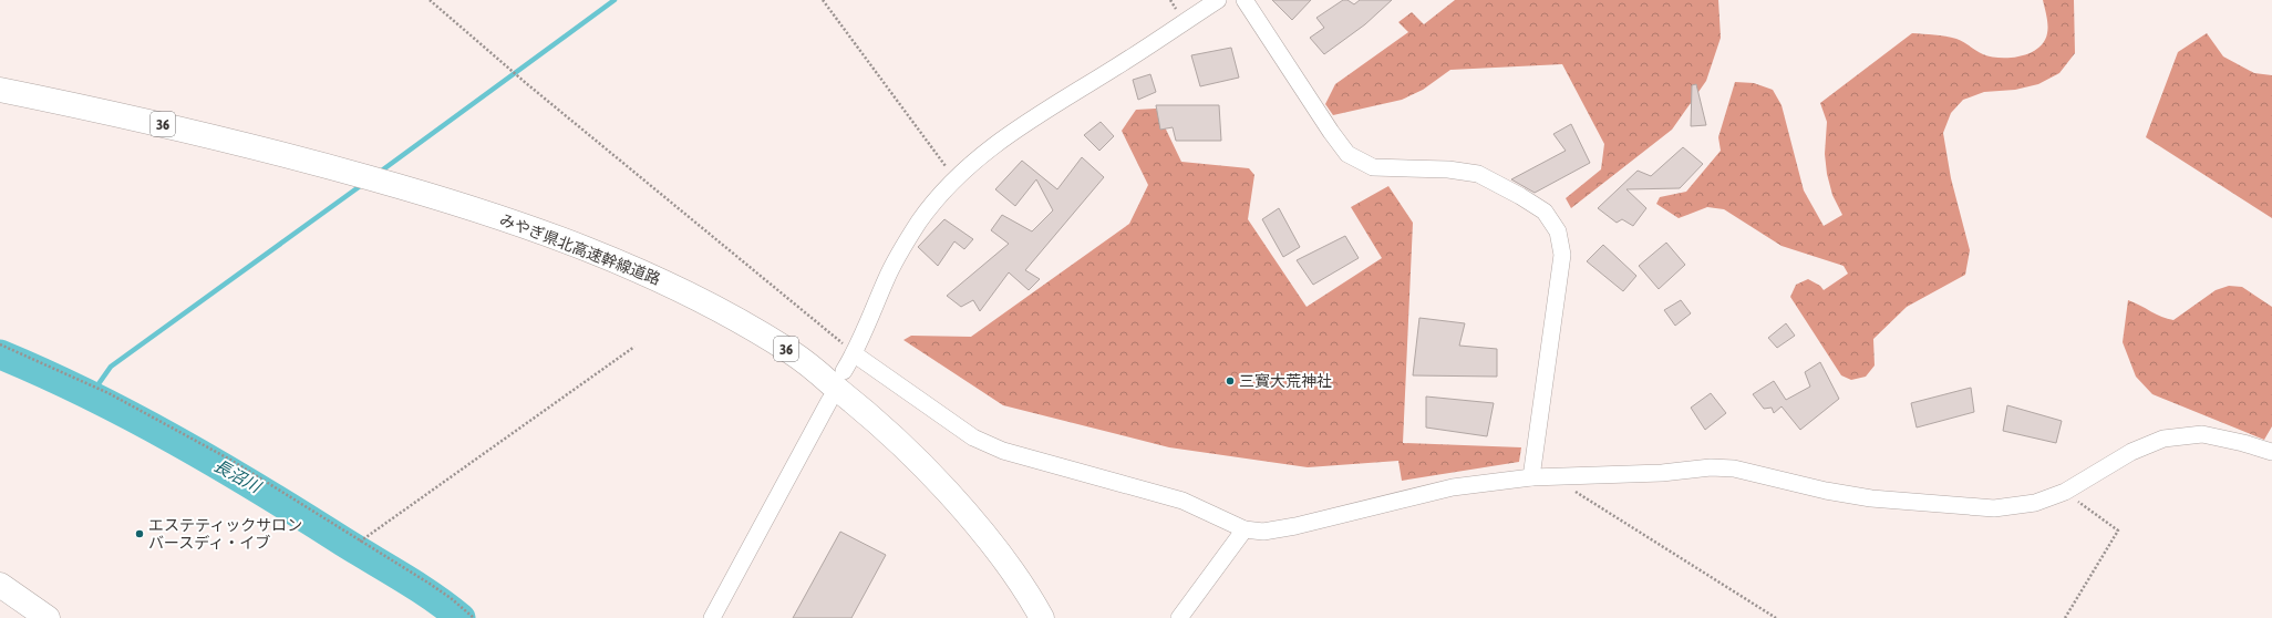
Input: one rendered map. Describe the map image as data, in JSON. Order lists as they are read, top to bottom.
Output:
{
  "streets": {
    "main road": ["36", "みやぎ県北高速幹線道路"]
  },
  "water": ["長沼川"],
  "places": ["三寳大荒神社", "エステティックサロン バースディ・イブ"]
}
